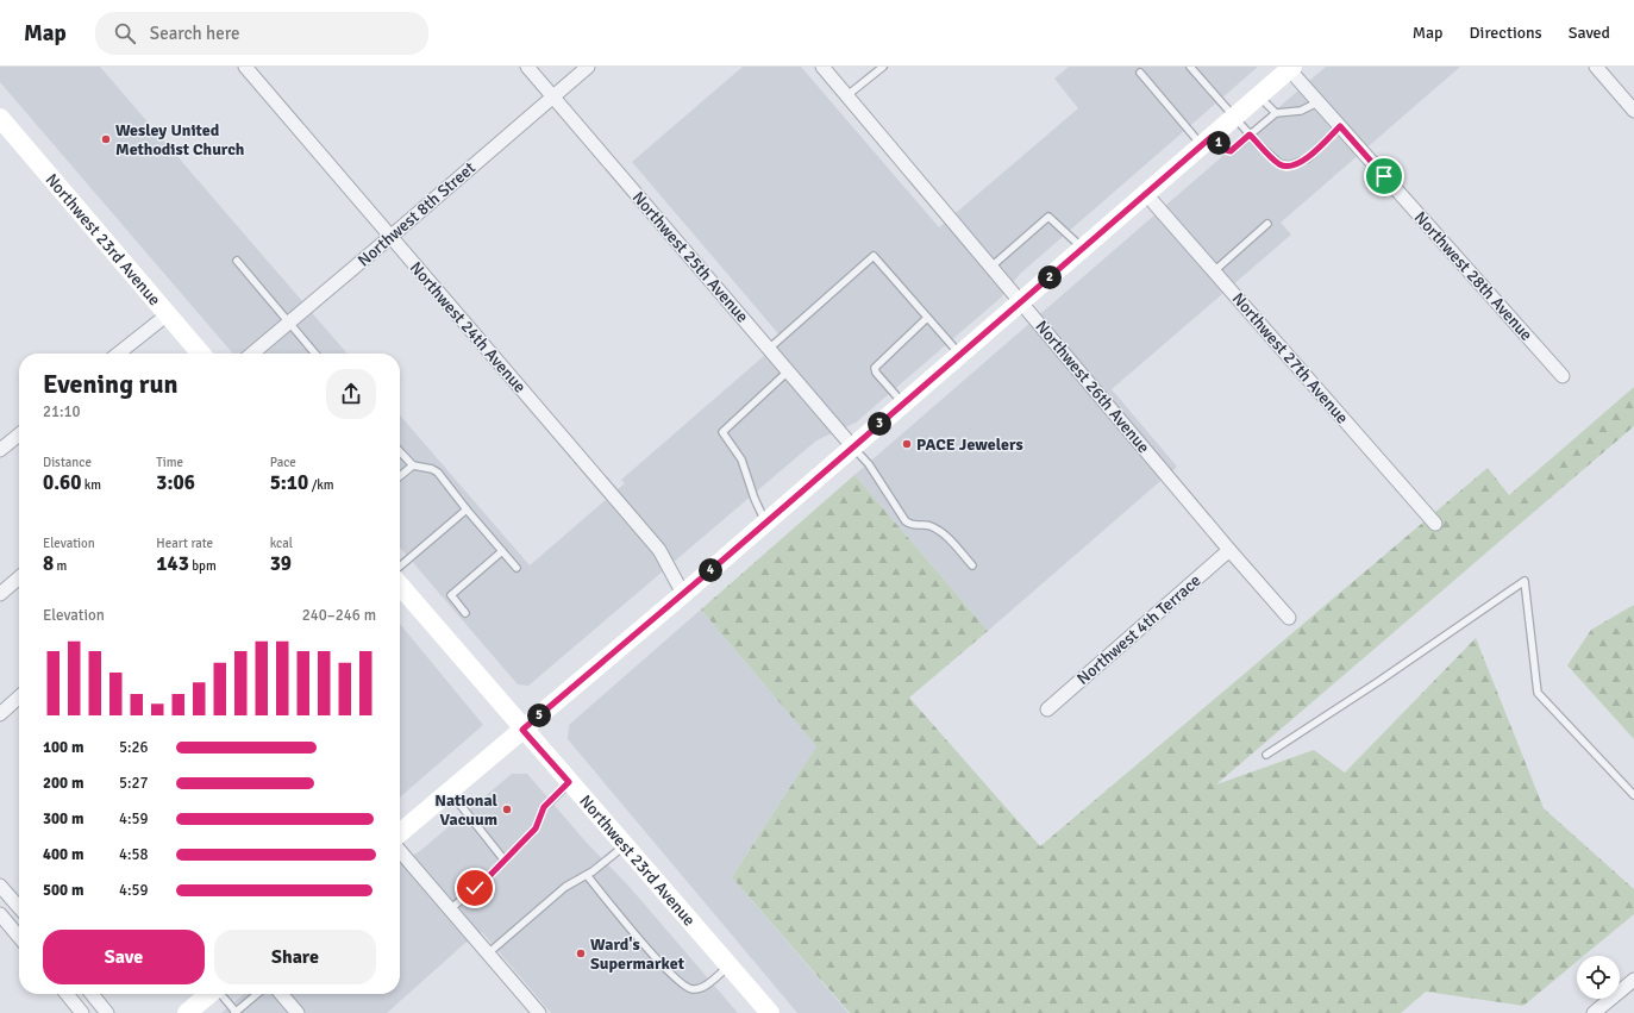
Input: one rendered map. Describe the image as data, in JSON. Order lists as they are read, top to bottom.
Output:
{
  "streets": {
    "main road": ["Northwest 23rd Avenue"],
    "street": [
      "Northwest 8th Street",
      "Northwest 25th Avenue",
      "Northwest 28th Avenue",
      "Northwest 24th Avenue",
      "Northwest 27th Avenue",
      "Northwest 26th Avenue",
      "Northwest 4th Terrace"
    ]
  },
  "crossings": [
    ["Northwest 8th Street", "Northwest 25th Avenue"],
    ["Northwest 8th Street", "Northwest 24th Avenue"],
    ["Northwest 26th Avenue", "Northwest 4th Terrace"]
  ],
  "places": [
    "Wesley United Methodist Church",
    "PACE Jewelers",
    "National Vacuum",
    "Ward's Supermarket"
  ],
  "page": {
    "header": "Map",
    "search": "Search here",
    "nav": ["Map", "Directions", "Saved"],
    "pins": [
      "1",
      "2",
      "3",
      "4",
      "5"
    ],
    "heading": ["Evening run", "21:10"],
    "stats": [
      ["Distance", "0.60 km"],
      ["Time", "3:06"],
      ["Pace", "5:10 /km"],
      ["Elevation", "8 m"],
      ["Heart rate", "143 bpm"],
      ["kcal", "39"]
    ],
    "chart": ["Elevation", "240–246 m"],
    "list": [
      {
        "name": "100 m",
        "note": "5:26"
      },
      {
        "name": "200 m",
        "note": "5:27"
      },
      {
        "name": "300 m",
        "note": "4:59"
      },
      {
        "name": "400 m",
        "note": "4:58"
      },
      {
        "name": "500 m",
        "note": "4:59"
      }
    ],
    "buttons": ["Save", "Share"]
  }
}
